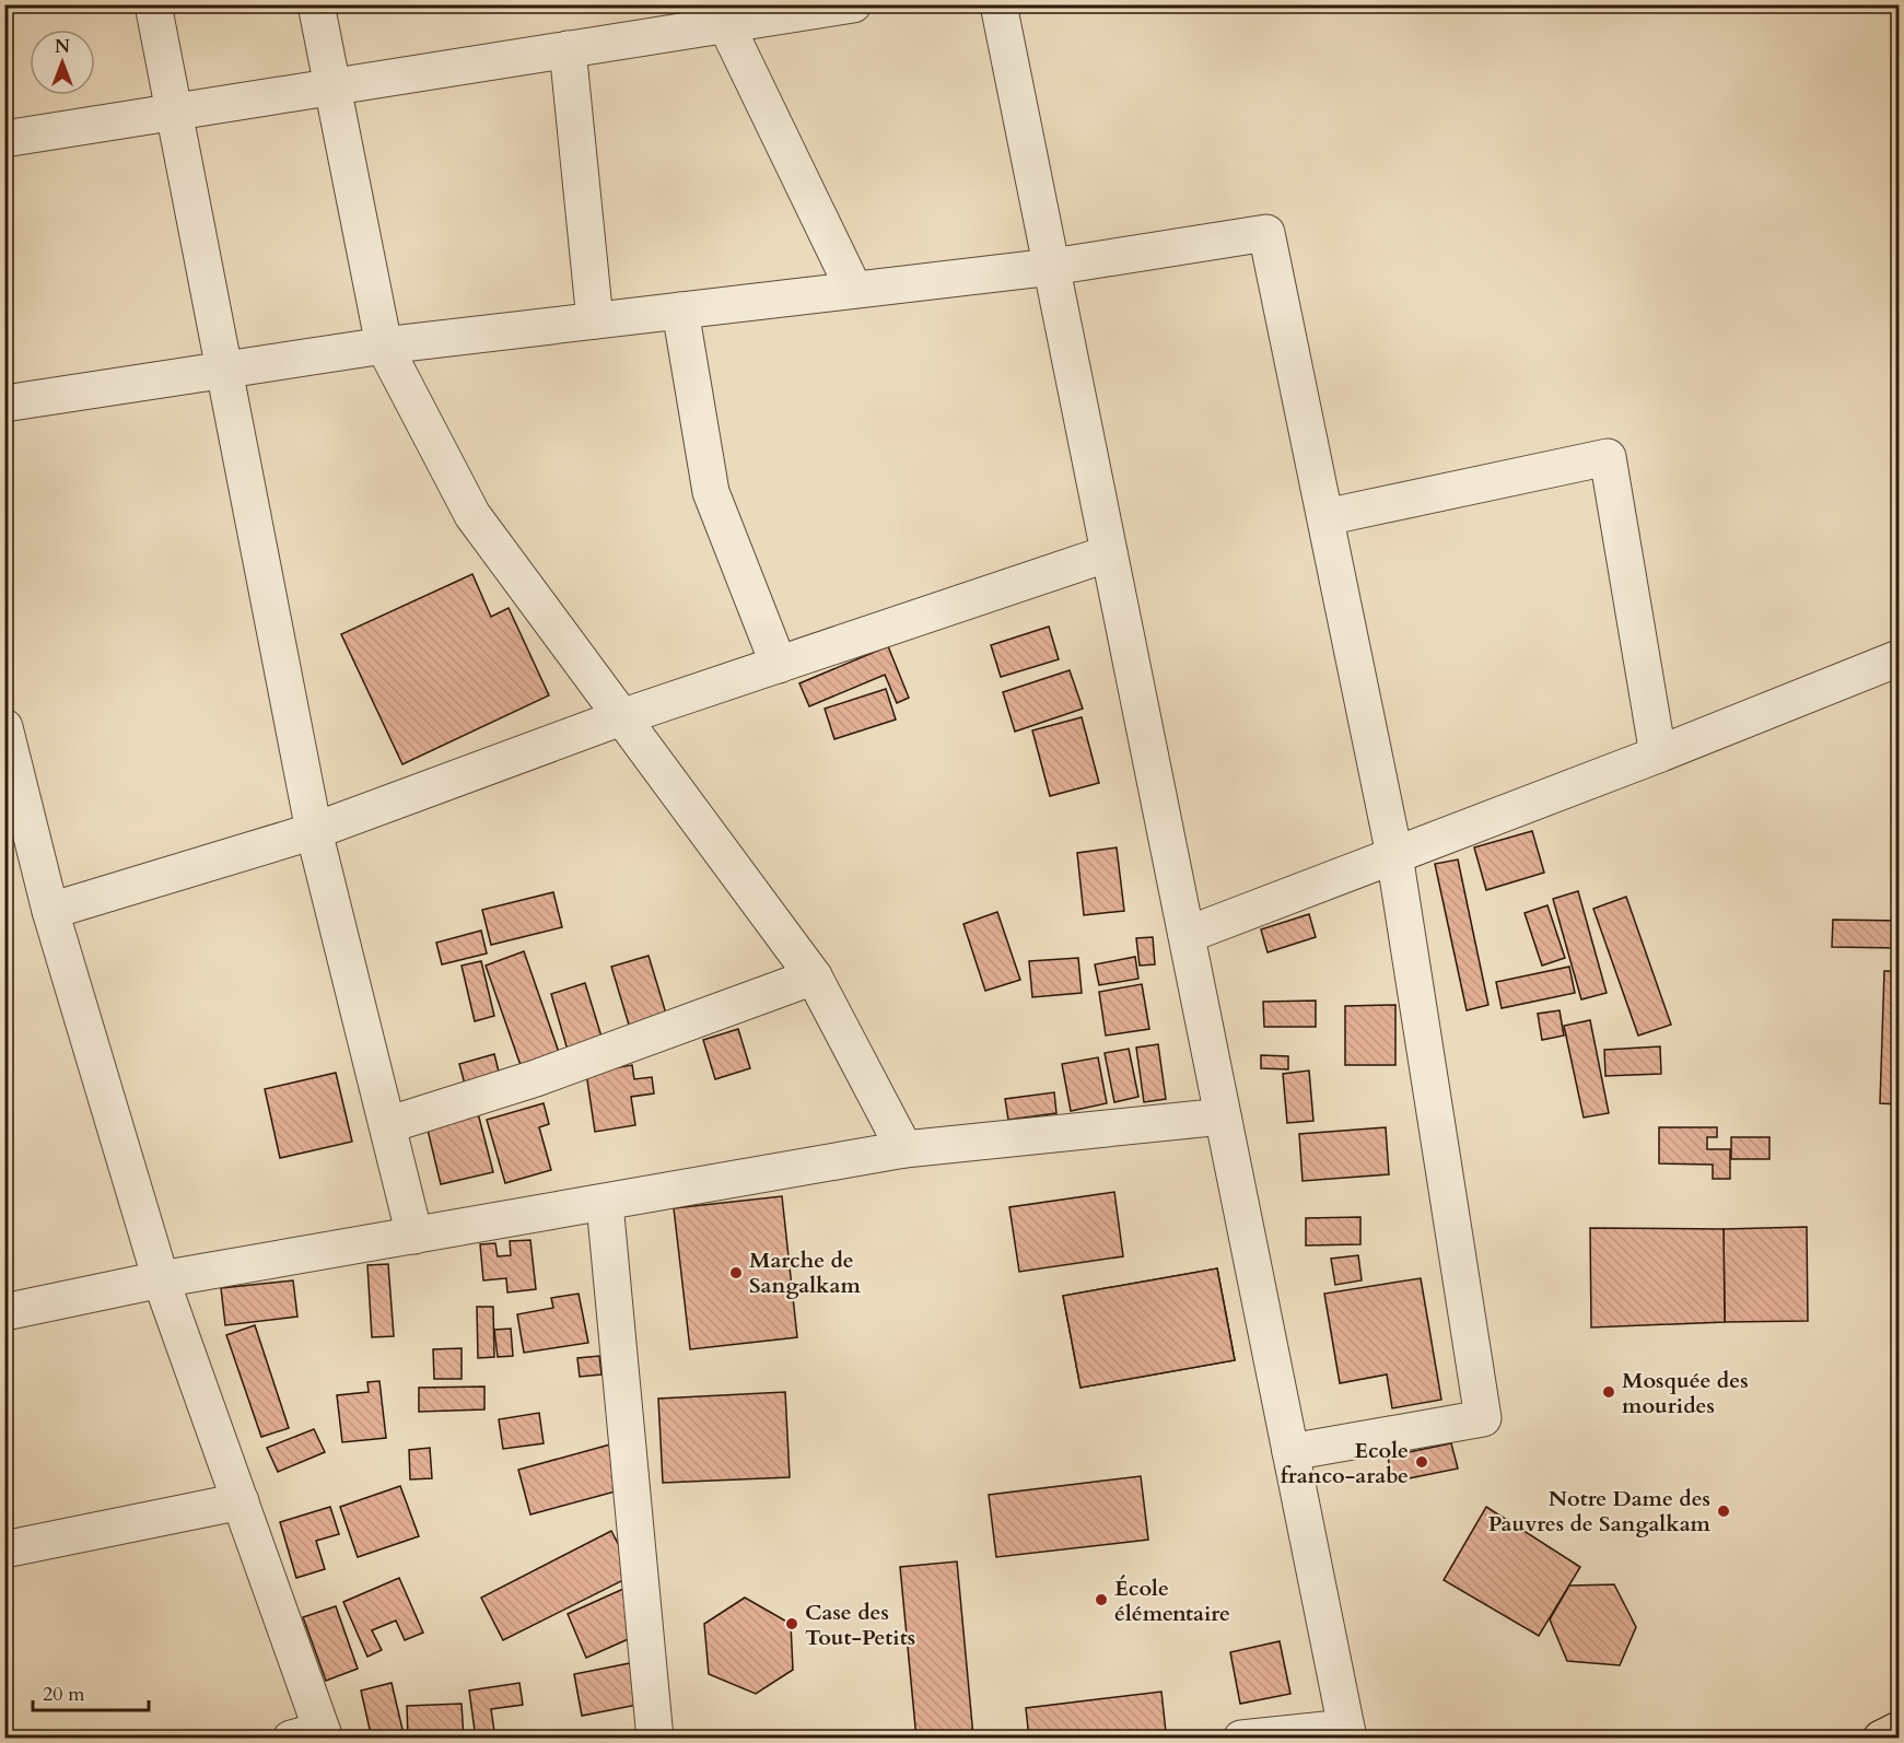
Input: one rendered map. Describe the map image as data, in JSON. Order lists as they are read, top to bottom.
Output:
{
  "places": [
    "Marche de Sangalkam",
    "Mosquée des mourides",
    "Ecole franco-arabe",
    "Notre Dame des Pauvres de Sangalkam",
    "École élémentaire",
    "Case des Tout-Petits"
  ],
  "scale_bar": "20 m",
  "north": "top"
}
